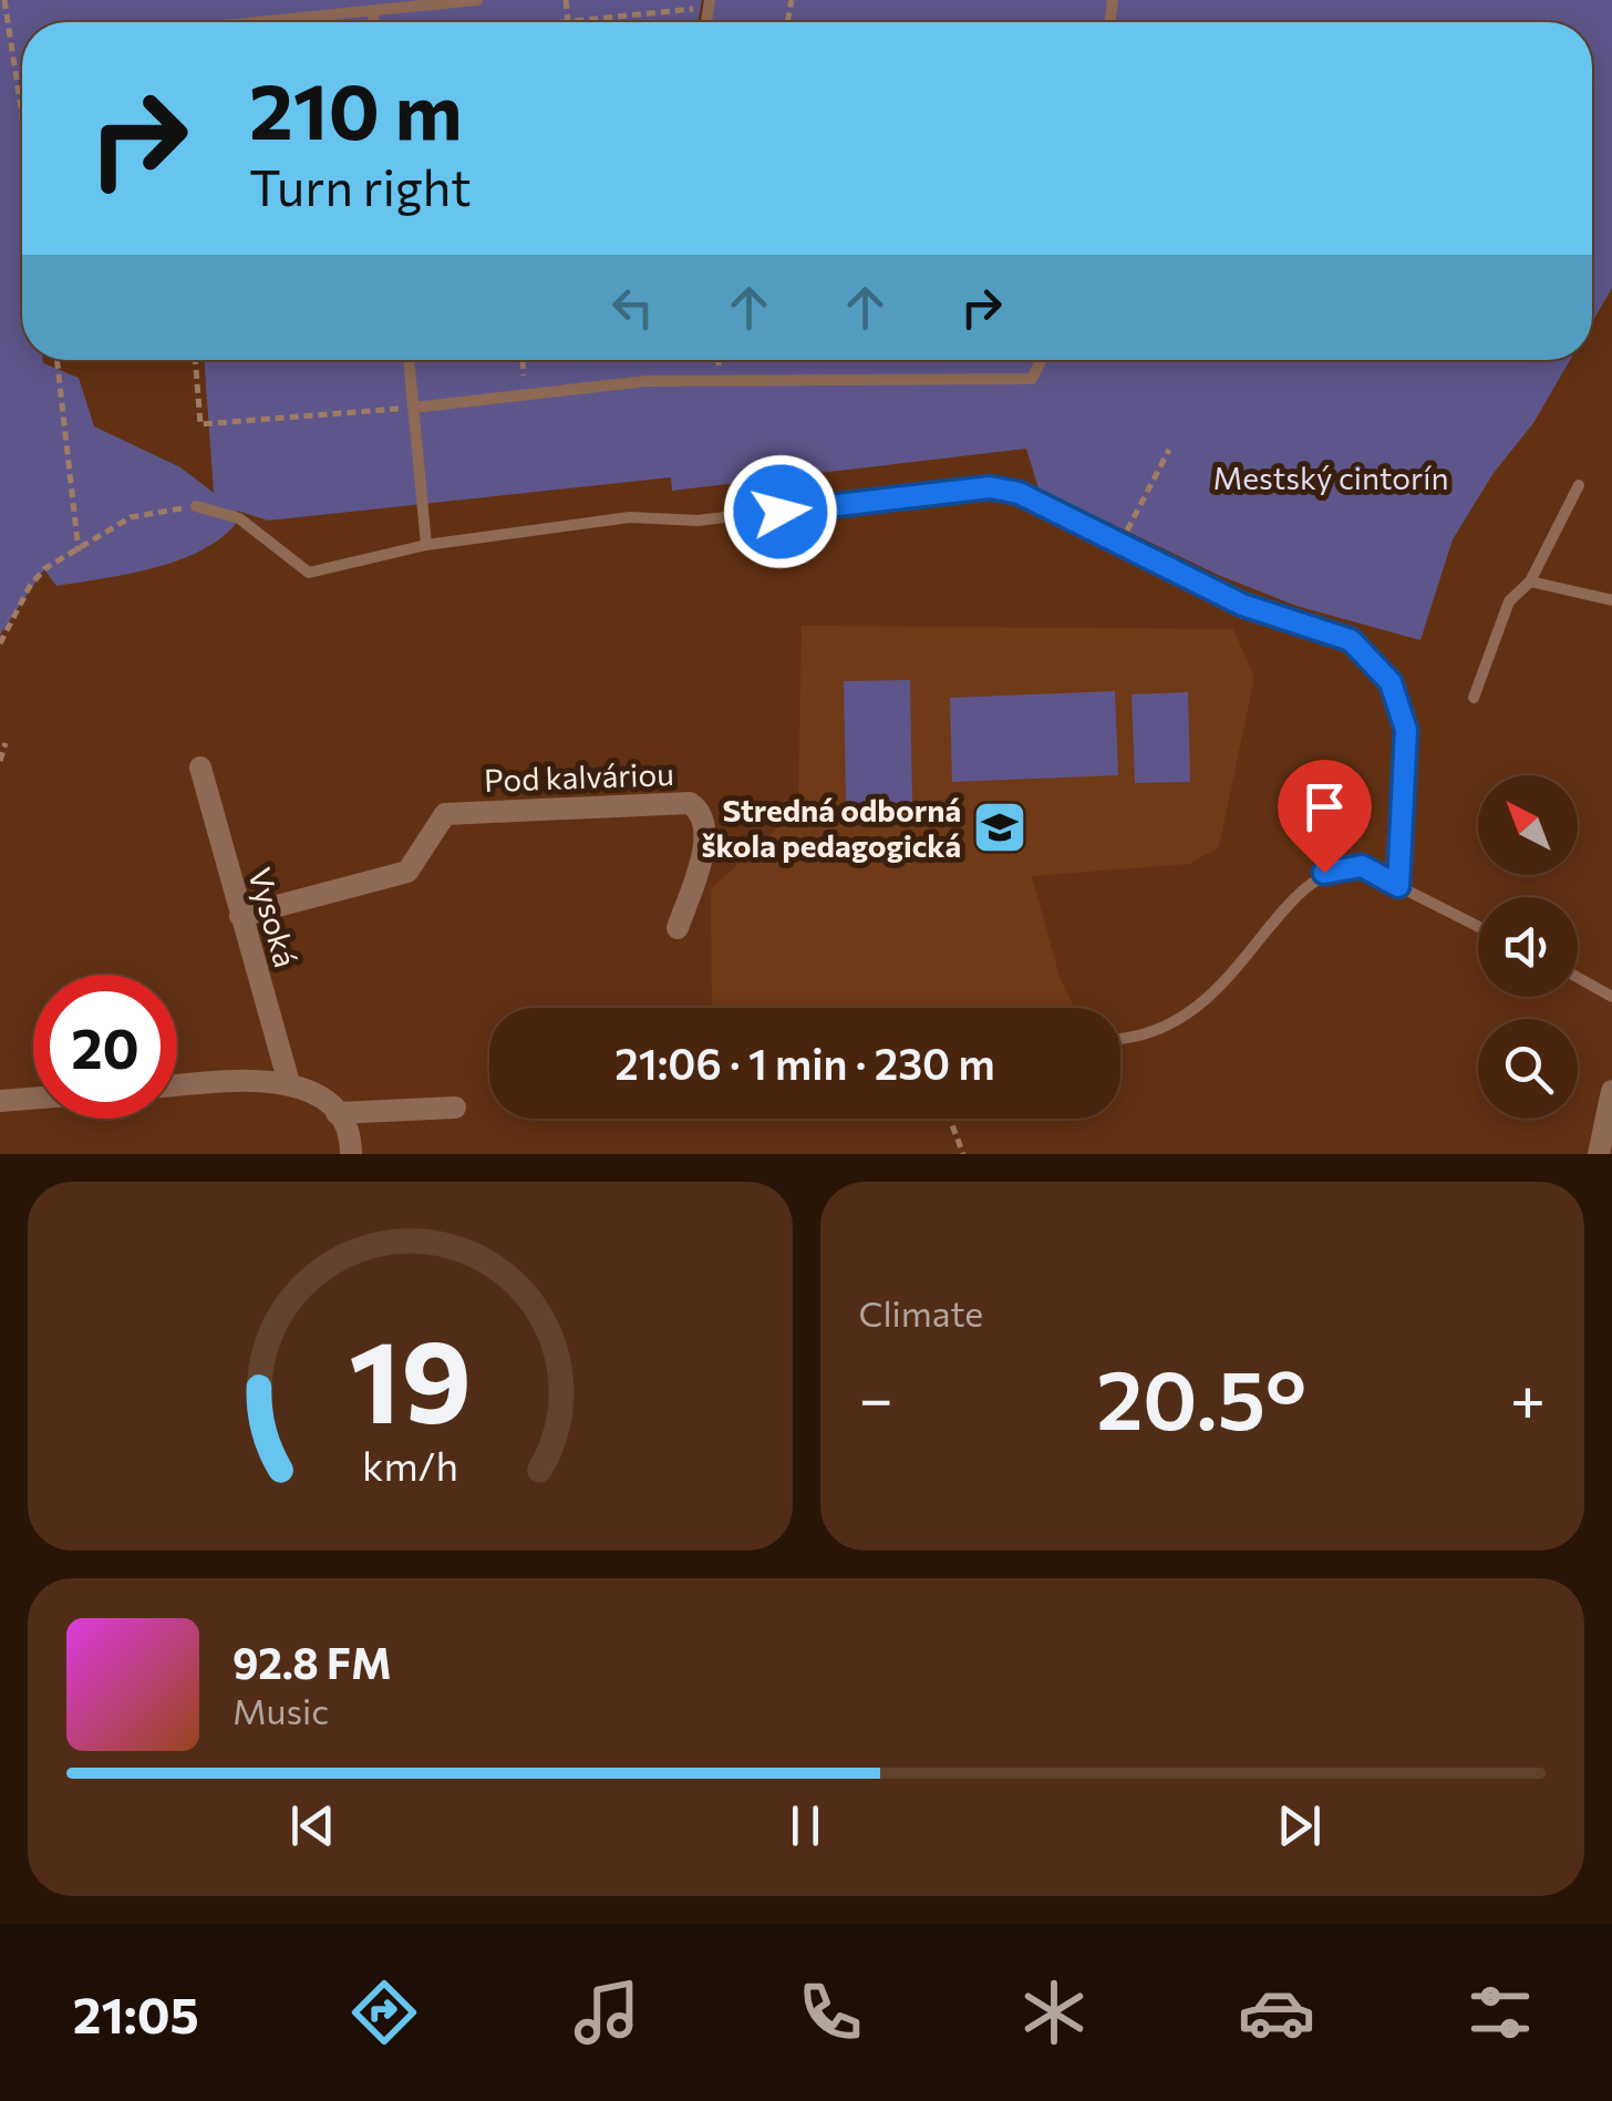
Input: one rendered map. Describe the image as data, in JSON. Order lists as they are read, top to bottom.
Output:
{
  "streets": {
    "street": ["Pod kalváriou", "Vysoká"]
  },
  "crossings": [
    ["Pod kalváriou", "Vysoká"]
  ],
  "parks": ["Mestský cintorín"],
  "places": {
    "school or university": ["Stredná odborná škola pedagogická"]
  },
  "north": "top left",
  "page": {
    "turn": ["210 m", "Turn right"],
    "limit": "20",
    "trip": "21:06 · 1 min · 230 m",
    "tile": "Climate",
    "heat": ["−", "20.5°", "+"],
    "song": ["92.8 FM", "Music"],
    "tabs": "21:05",
    "gauge": ["19", "km/h"]
  }
}
